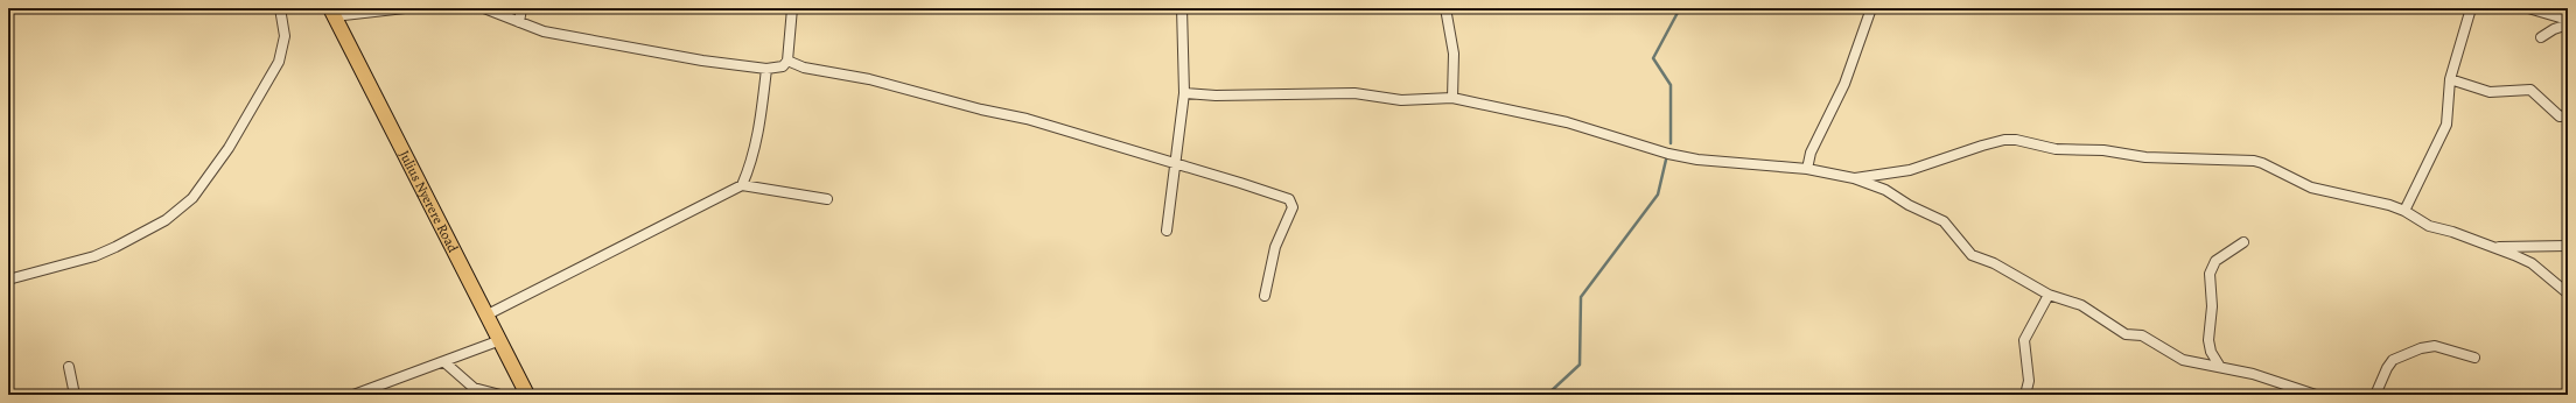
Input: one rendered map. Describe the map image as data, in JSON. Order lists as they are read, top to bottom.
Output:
{
  "streets": {
    "highway": ["Julius Nyerere Road"]
  }
}
